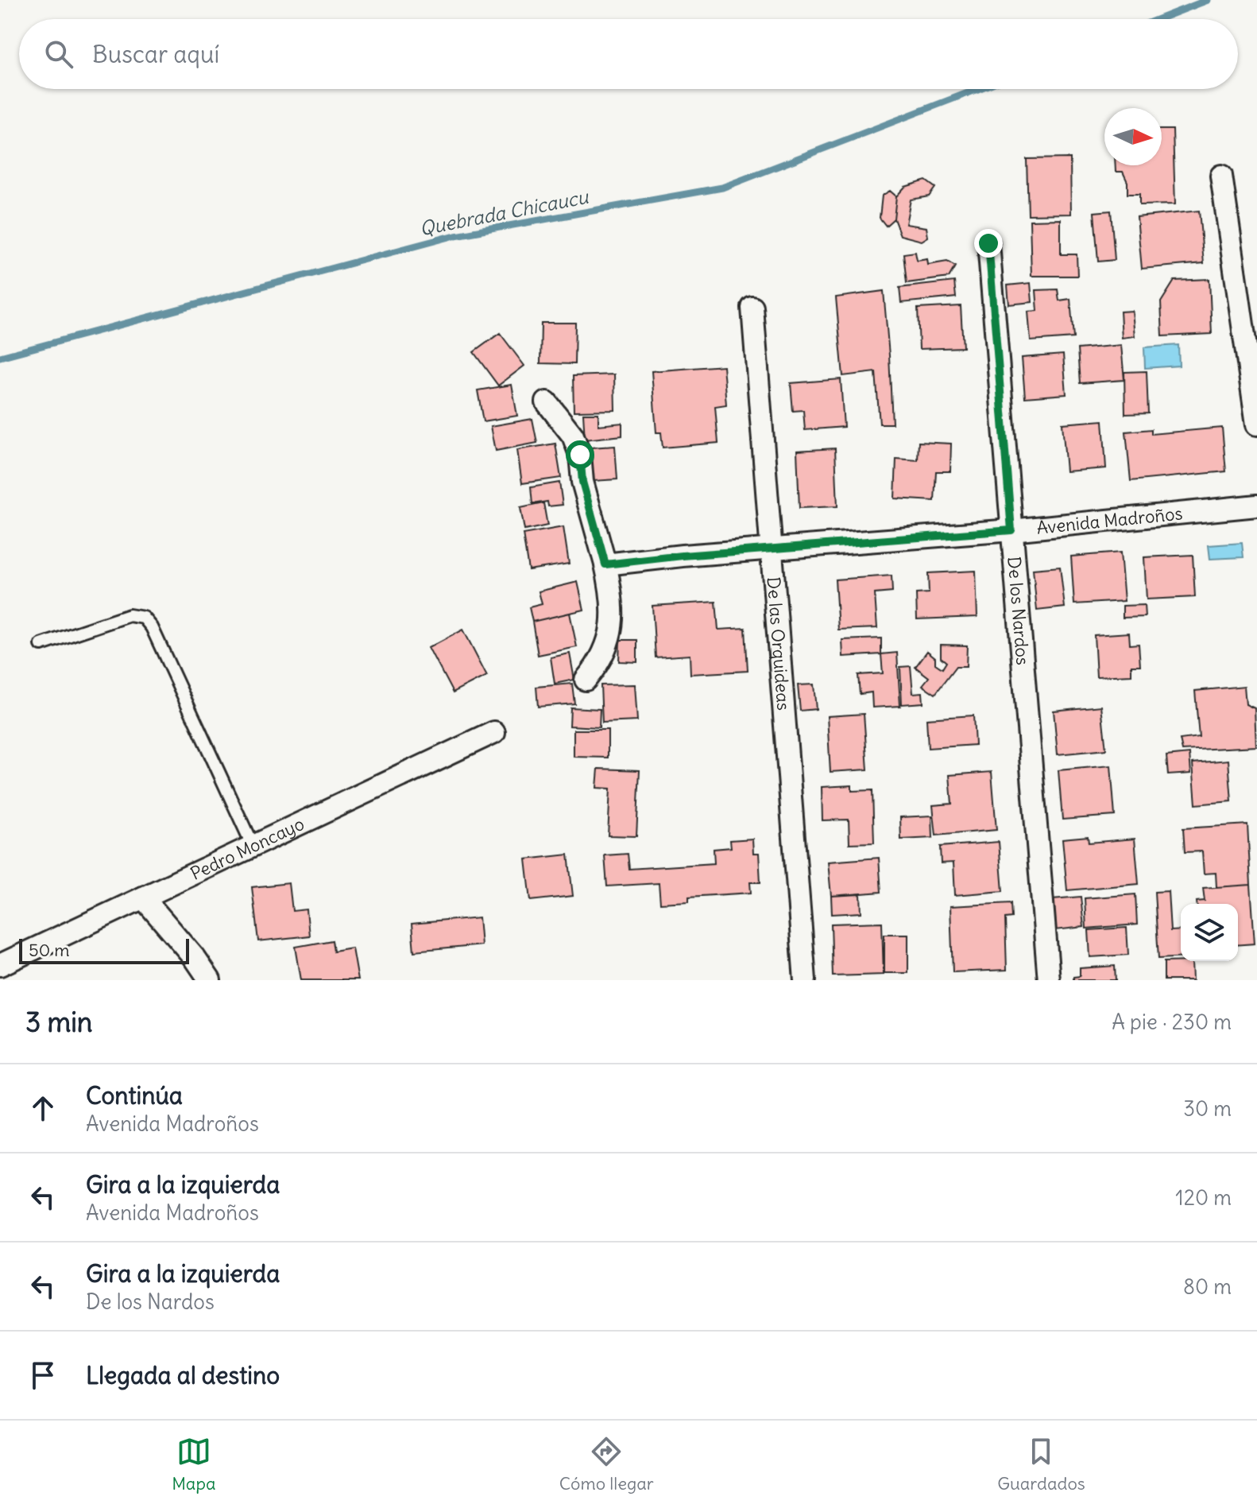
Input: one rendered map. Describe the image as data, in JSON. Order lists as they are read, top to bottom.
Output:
{
  "streets": {
    "street": [
      "Avenida Madroños",
      "De los Nardos",
      "De las Orquideas",
      "Pedro Moncayo"
    ]
  },
  "crossings": [
    ["Avenida Madroños", "De los Nardos"],
    ["Avenida Madroños", "De las Orquideas"]
  ],
  "water": ["Quebrada Chicaucu"],
  "scale_bar": "50 m",
  "north": "right",
  "page": {
    "search": "Buscar aquí",
    "scale": "50 m",
    "heading": ["3 min", "A pie · 230 m"],
    "list": [
      ["Continúa", "Avenida Madroños", "30 m"],
      ["Gira a la izquierda", "Avenida Madroños", "120 m"],
      ["Gira a la izquierda", "De los Nardos", "80 m"],
      "Llegada al destino"
    ],
    "nav": ["Mapa", "Cómo llegar", "Guardados"]
  }
}
